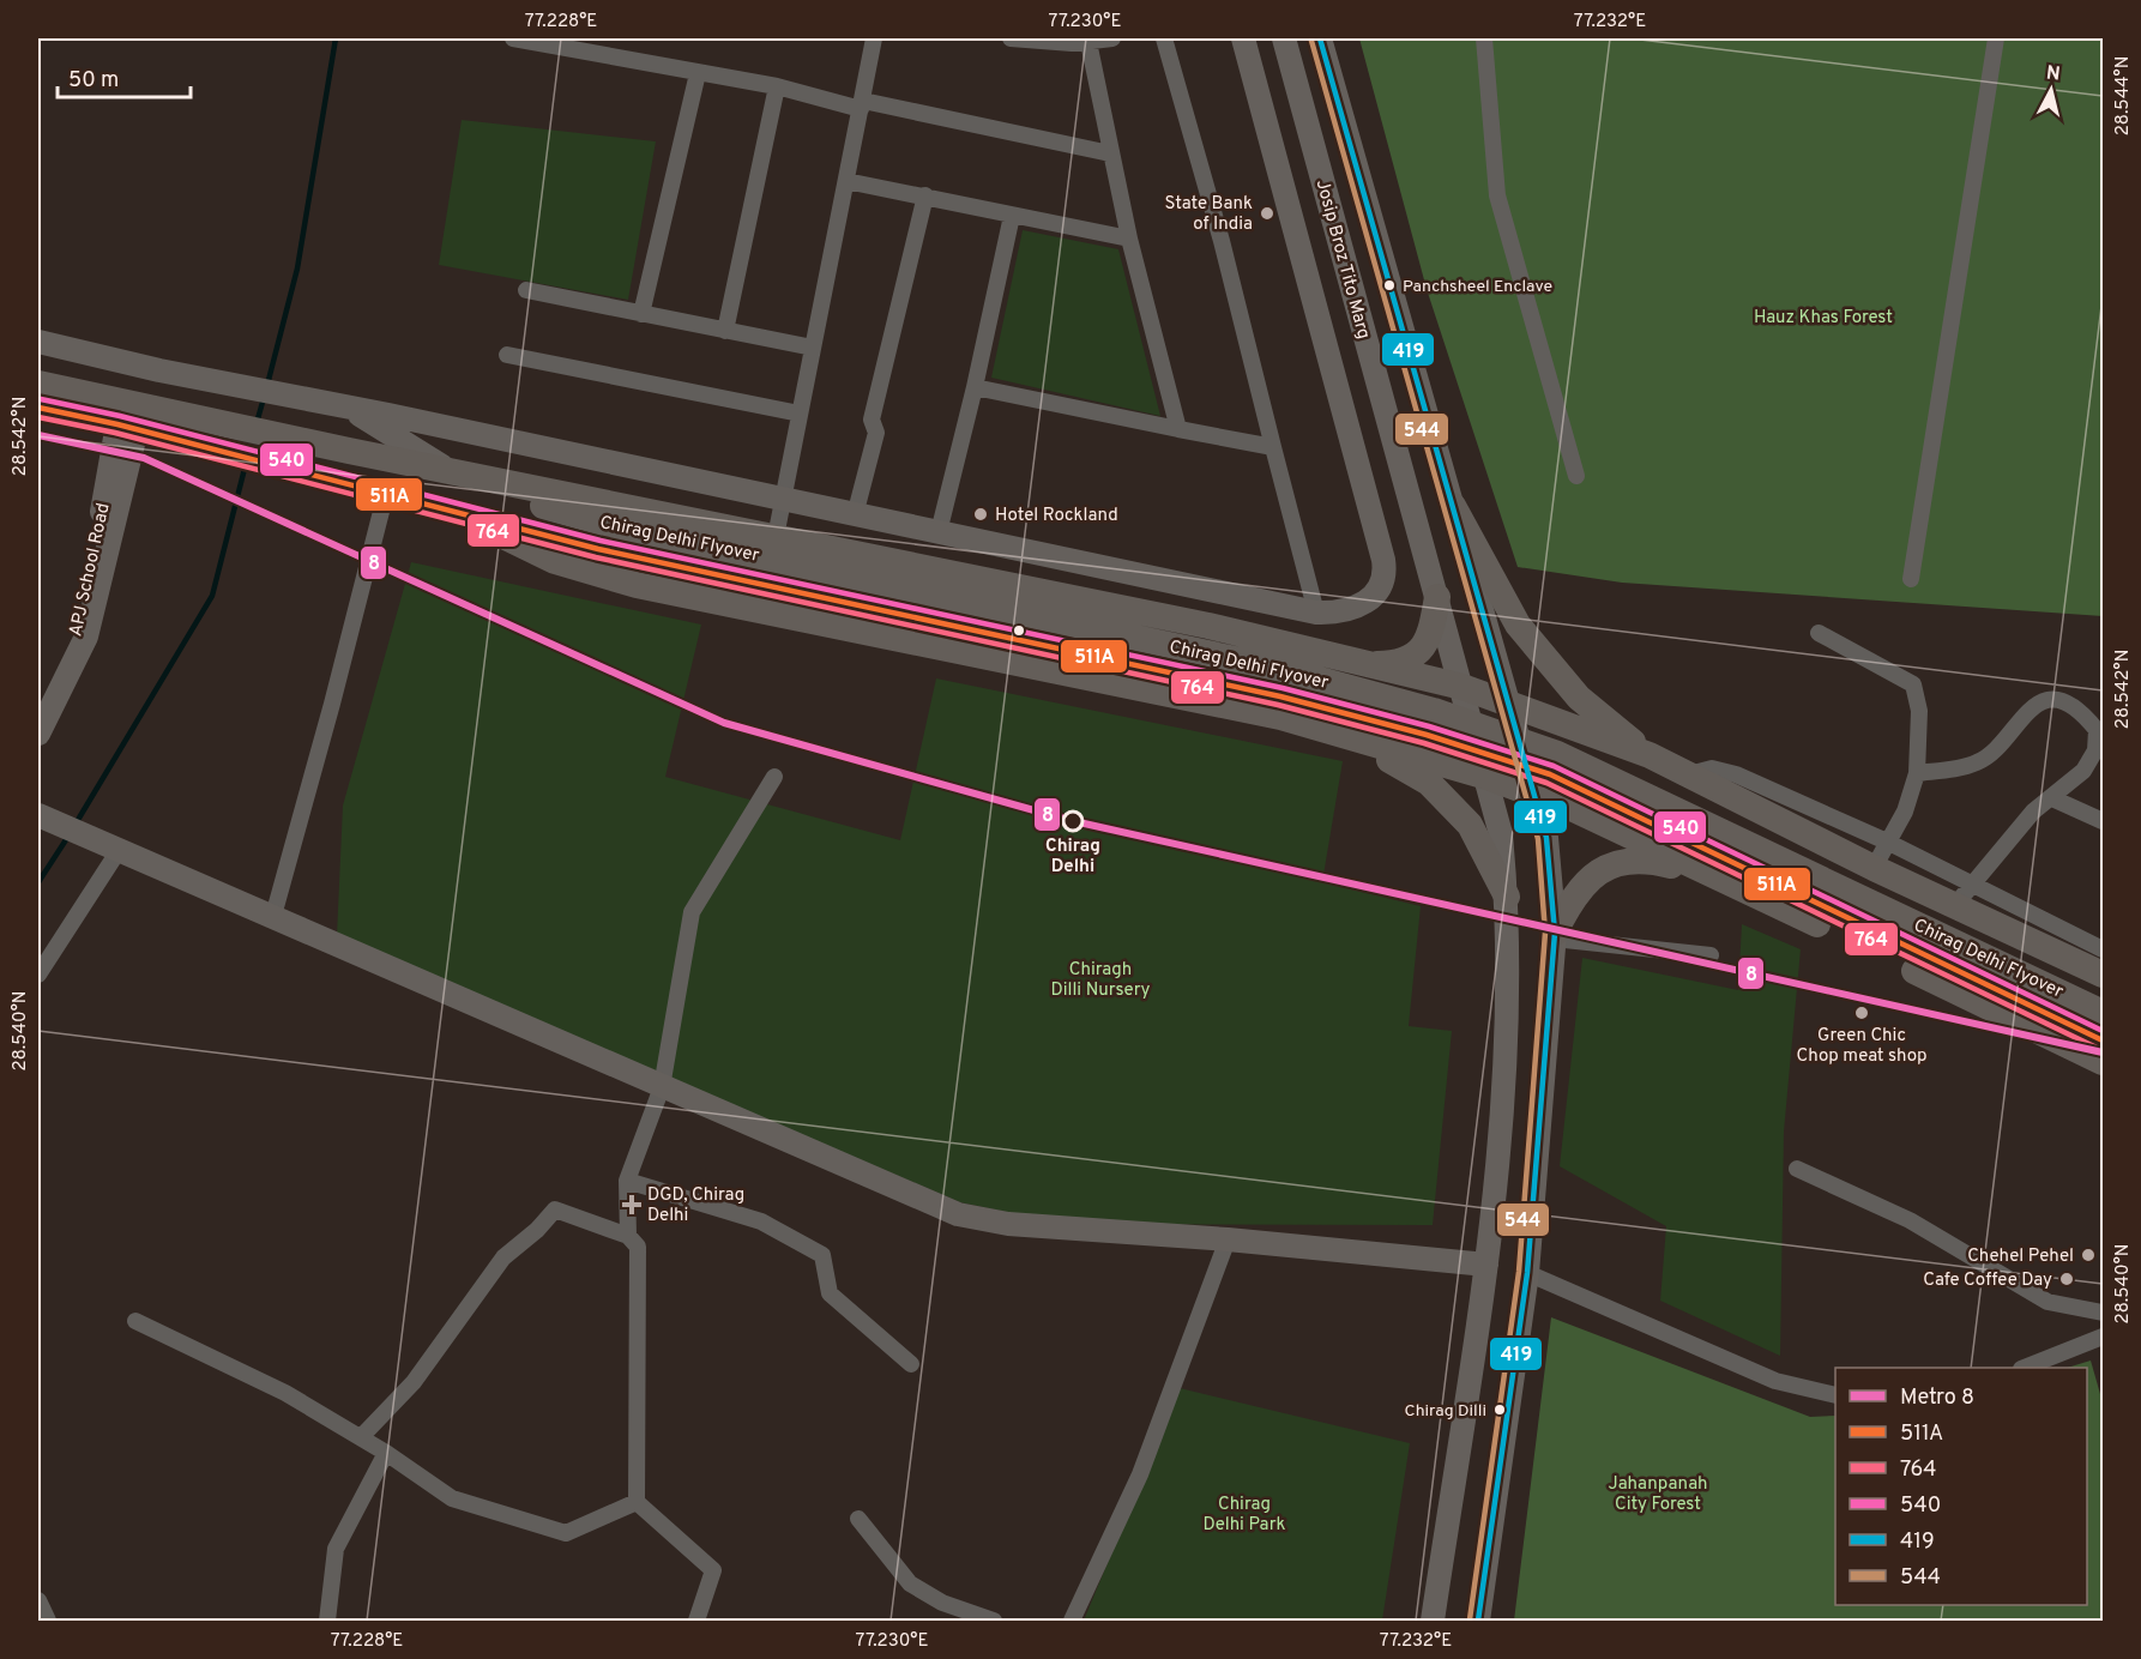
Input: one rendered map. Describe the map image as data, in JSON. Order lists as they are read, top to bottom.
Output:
{
  "streets": {
    "main road": ["Chirag Delhi Flyover"],
    "street": ["Josip Broz Tito Marg", "APJ School Road"]
  },
  "parks": [
    "Hauz Khas Forest",
    "Chiragh Dilli Nursery",
    "Jahanpanah City Forest",
    "Chirag Delhi Park"
  ],
  "places": {
    "other": [
      "State Bank of India",
      "Panchsheel Enclave",
      "Hotel Rockland",
      "Chirag Delhi",
      "Green Chic Chop meat shop",
      "Chehel Pehel",
      "Cafe Coffee Day",
      "Chirag Dilli"
    ],
    "health": ["DGD, Chirag Delhi"]
  },
  "lines": [
    "transit line 419",
    "transit line 544",
    "transit line 540",
    "transit line 511A",
    "transit line 764",
    "metro line 8"
  ],
  "legend": [
    "Metro 8",
    "511A",
    "764",
    "540",
    "419",
    "544"
  ],
  "scale_bar": "50 m",
  "north": "top",
  "coordinates": [
    "77.228°E",
    "77.230°E",
    "77.232°E",
    "28.544°N",
    "28.542°N",
    "28.540°N"
  ]
}
